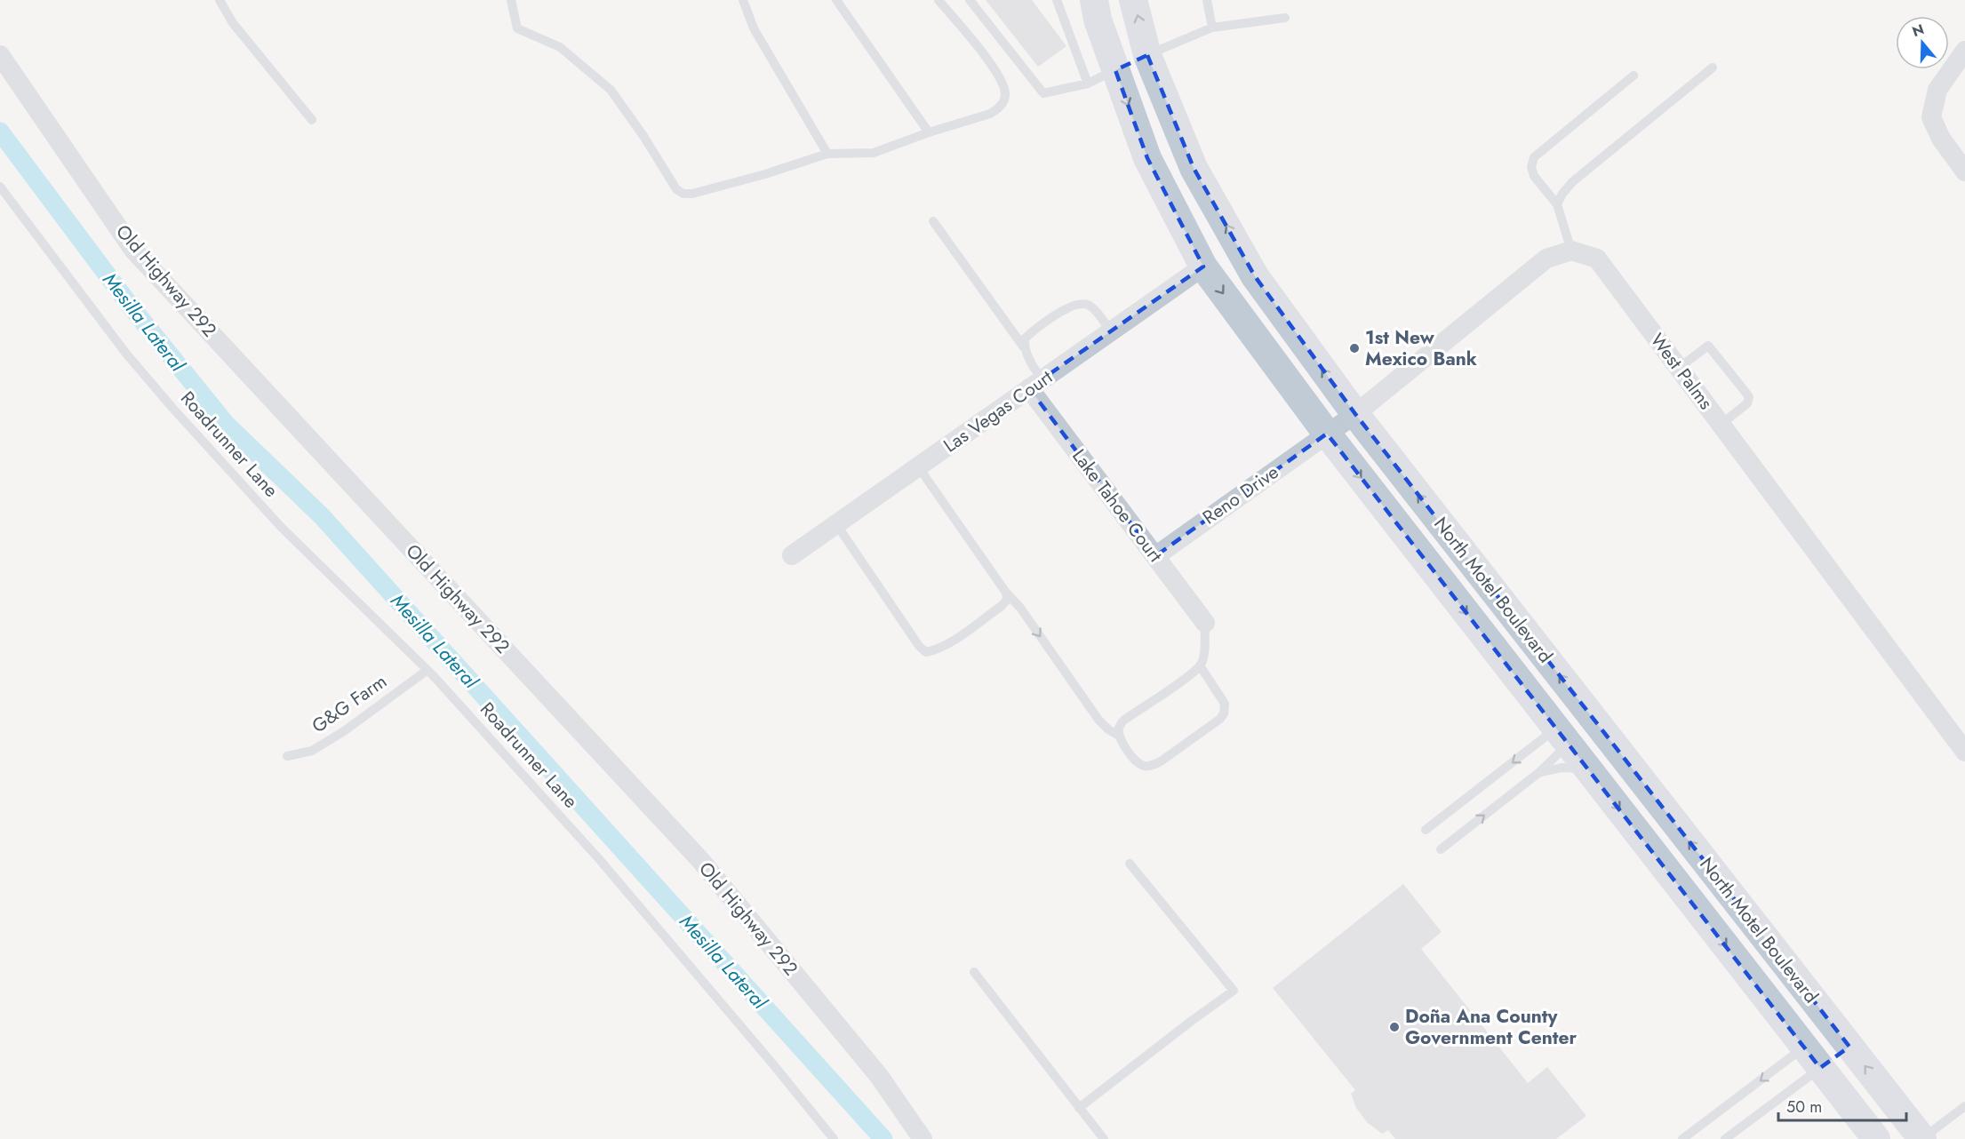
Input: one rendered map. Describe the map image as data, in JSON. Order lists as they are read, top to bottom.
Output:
{
  "streets": {
    "main road": ["North Motel Boulevard"],
    "street": [
      "Old Highway 292",
      "West Palms",
      "Las Vegas Court",
      "Reno Drive",
      "Lake Tahoe Court"
    ],
    "lane": ["Roadrunner Lane", "G&G Farm"]
  },
  "crossings": [
    ["Las Vegas Court", "Lake Tahoe Court"],
    ["Las Vegas Court", "North Motel Boulevard"],
    ["Roadrunner Lane", "G&G Farm"],
    ["Reno Drive", "Lake Tahoe Court"],
    ["Reno Drive", "North Motel Boulevard"]
  ],
  "water": ["Mesilla Lateral"],
  "places": ["1st New Mexico Bank", "Doña Ana County Government Center"],
  "scale_bar": "50 m",
  "north": "top"
}
